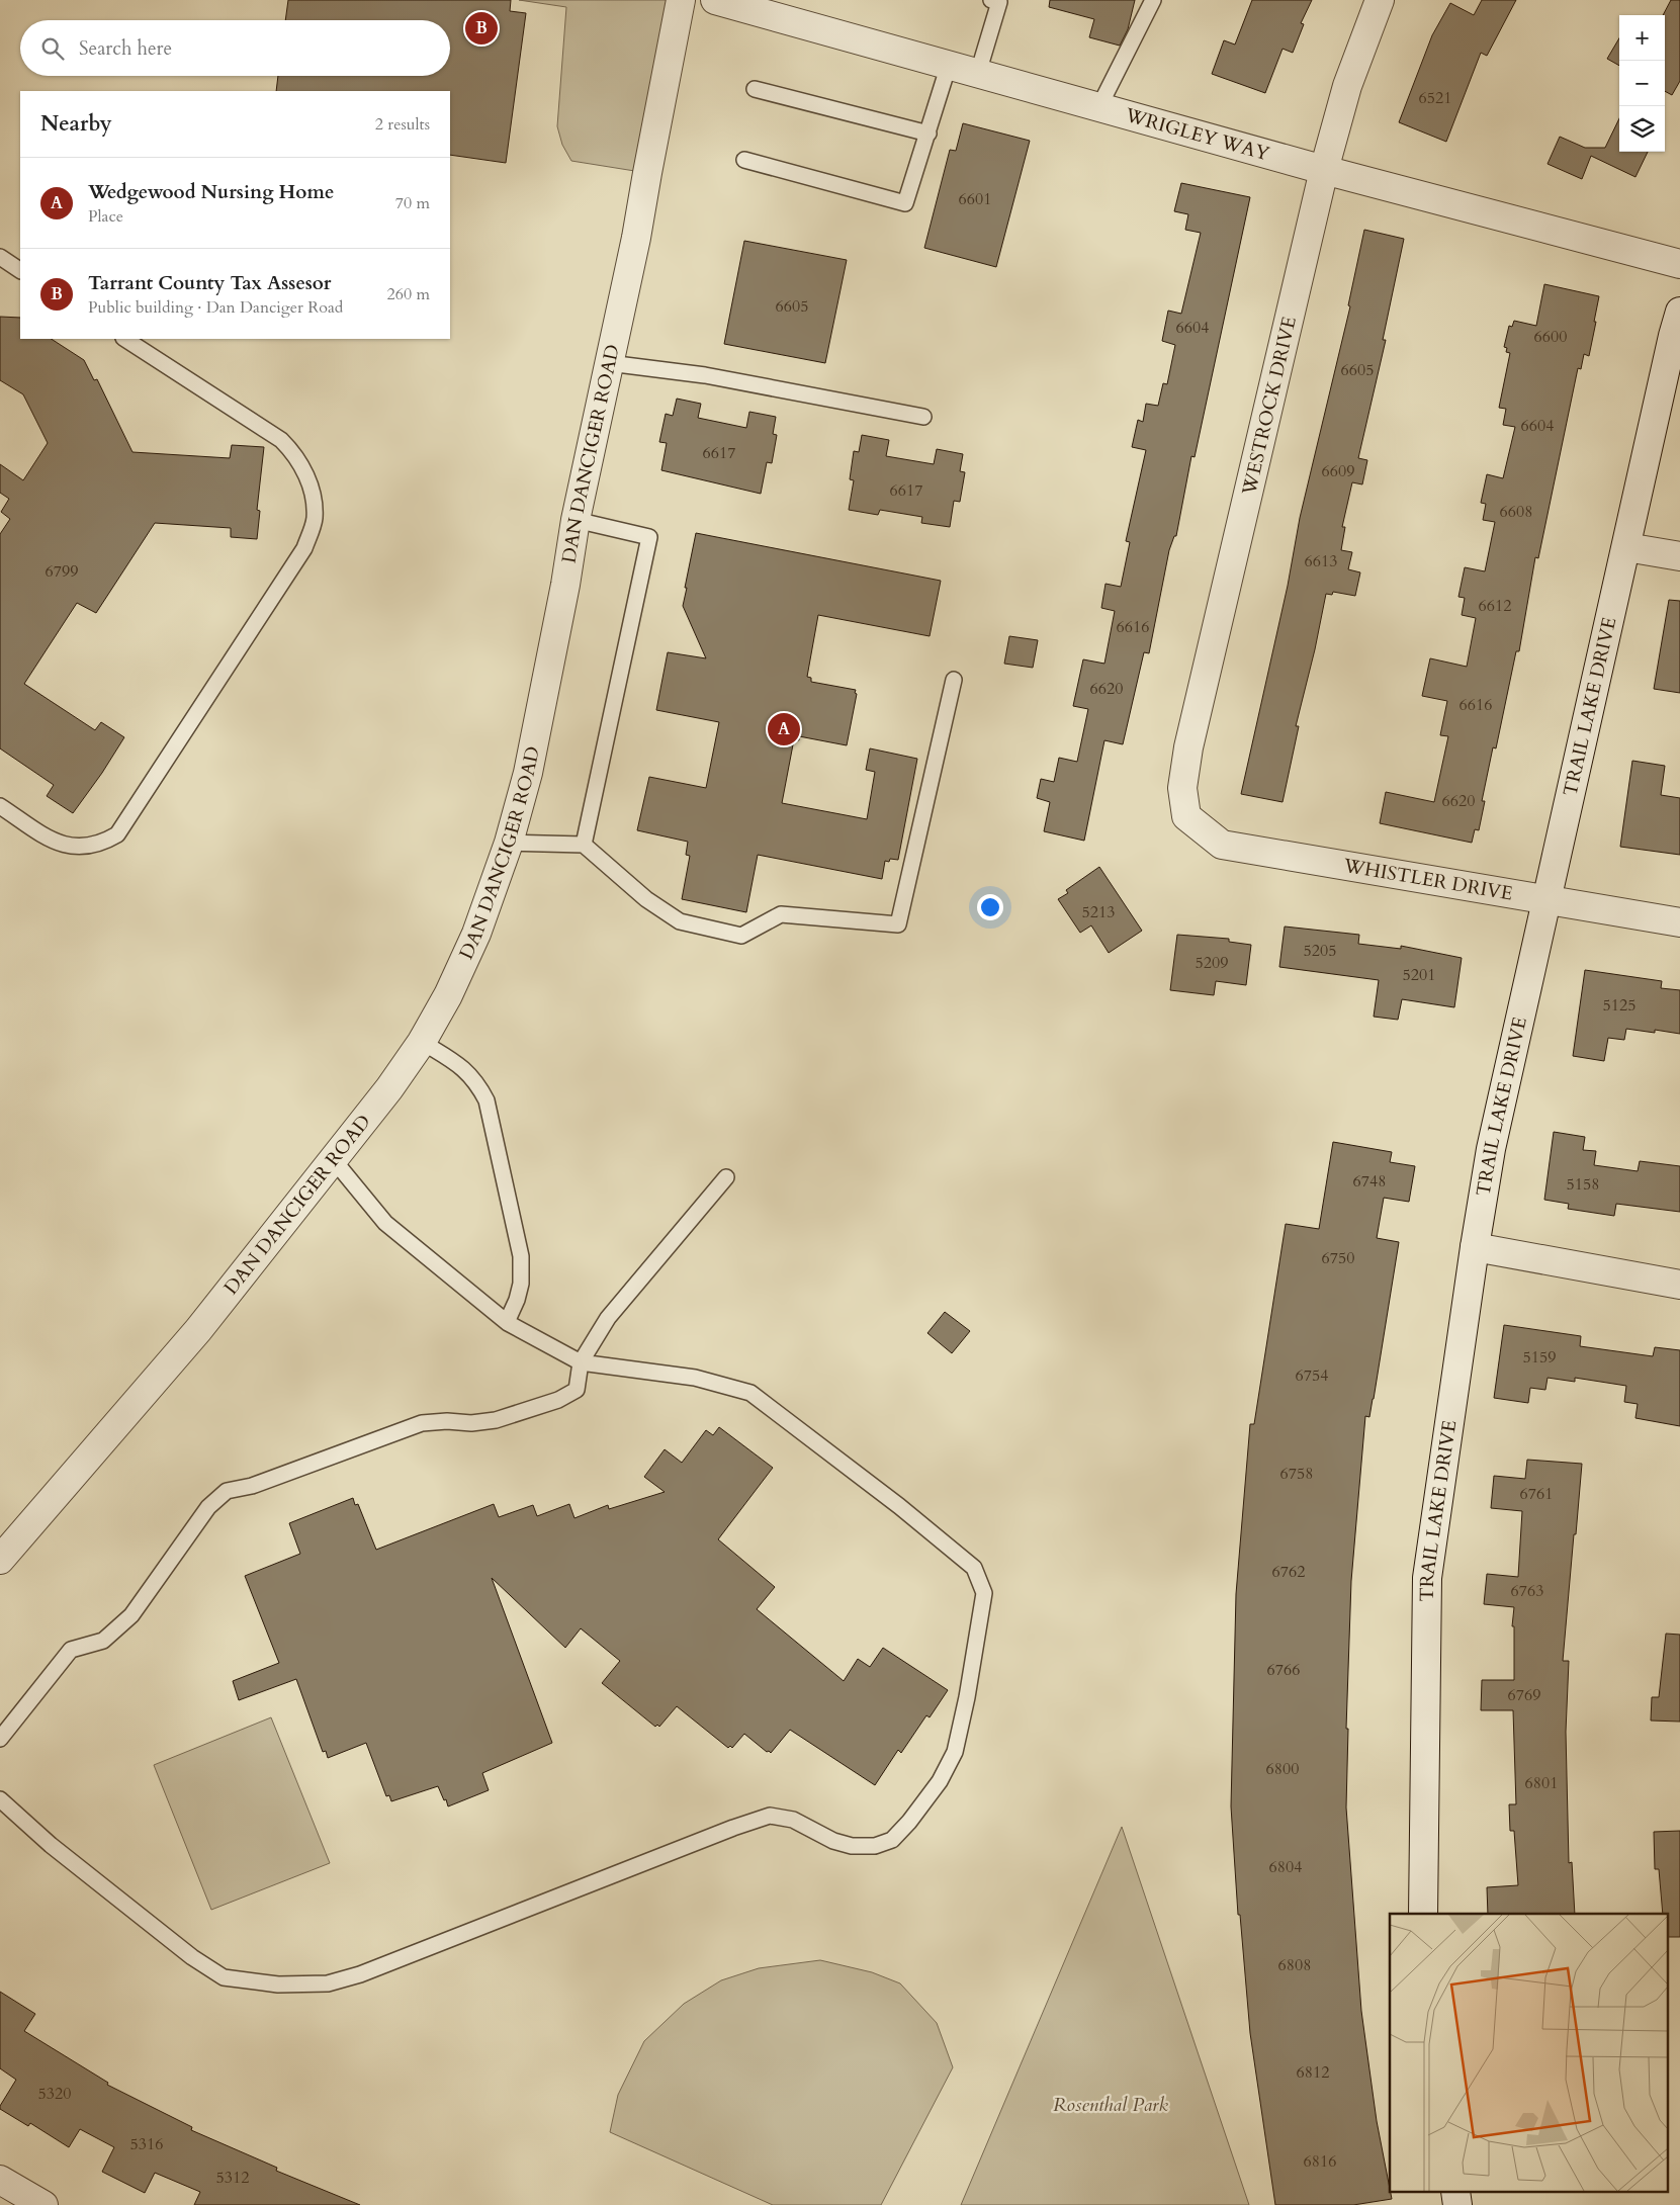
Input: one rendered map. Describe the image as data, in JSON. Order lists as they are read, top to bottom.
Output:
{
  "streets": {
    "street": [
      "WRIGLEY WAY",
      "WESTROCK DRIVE",
      "DAN DANCIGER ROAD",
      "TRAIL LAKE DRIVE",
      "WHISTLER DRIVE"
    ]
  },
  "crossings": [
    ["WRIGLEY WAY", "WESTROCK DRIVE"],
    ["WESTROCK DRIVE", "WHISTLER DRIVE"],
    ["TRAIL LAKE DRIVE", "WHISTLER DRIVE"]
  ],
  "parks": ["Rosenthal Park"],
  "house_numbers": [
    "6521",
    "6601",
    "6605",
    "6604",
    "6600",
    "6605",
    "6604",
    "6617",
    "6609",
    "6617",
    "6608",
    "6613",
    "6799",
    "6612",
    "6616",
    "6620",
    "6616",
    "6620",
    "5213",
    "5205",
    "5209",
    "5201",
    "5125",
    "6748",
    "5158",
    "6750",
    "5159",
    "6754",
    "6758",
    "6761",
    "6762",
    "6763",
    "6766",
    "6769",
    "6800",
    "6801",
    "6804",
    "6808",
    "6812",
    "5320",
    "5316",
    "6816",
    "5312"
  ],
  "page": {
    "pins": ["B", "A"],
    "map_buttons": ["+", "−"],
    "search": "Search here",
    "heading": ["Nearby", "2 results"],
    "list": [
      {
        "mark": "A",
        "name": "Wedgewood Nursing Home",
        "note": "Place",
        "value": "70 m"
      },
      {
        "mark": "B",
        "name": "Tarrant County Tax Assesor",
        "note": "Public building · Dan Danciger Road",
        "value": "260 m"
      }
    ]
  }
}
